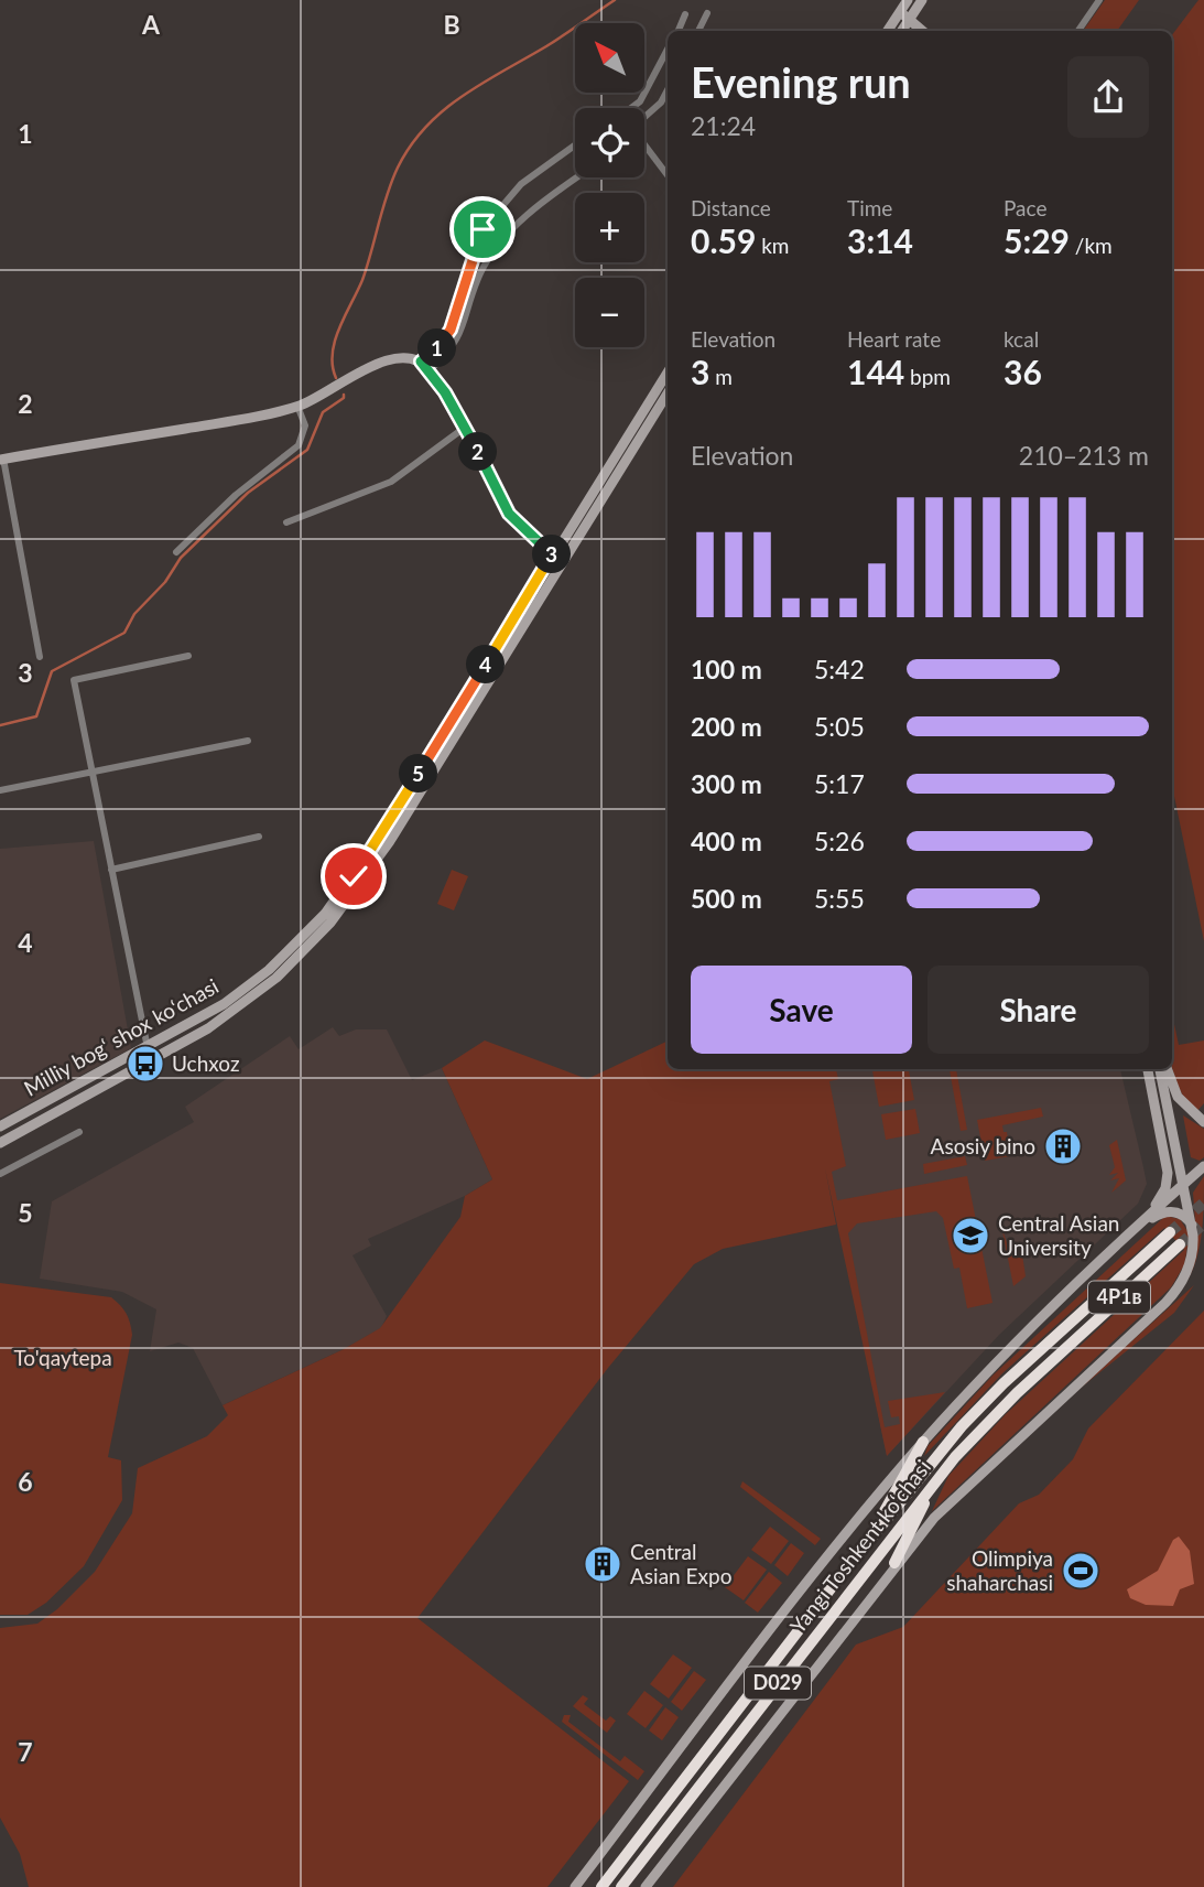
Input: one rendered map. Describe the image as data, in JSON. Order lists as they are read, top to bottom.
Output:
{
  "streets": {
    "highway": ["4Р1в", "Yangi Toshkent ko‘chasi", "D029"],
    "main road": ["Milliy bog‘ shox ko‘chasi"]
  },
  "crossings": [
    ["4Р1в", "Yangi Toshkent ko‘chasi"]
  ],
  "parks": ["To'qaytepa"],
  "places": {
    "bus stop": ["Uchxoz"],
    "building": ["Asosiy bino", "Central Asian Expo"],
    "school or university": ["Central Asian University"],
    "sports": ["Olimpiya shaharchasi"]
  },
  "north": "top left",
  "page": {
    "map_buttons": ["+", "−"],
    "heading": ["Evening run", "21:24"],
    "stats": [
      ["Distance", "0.59 km"],
      ["Time", "3:14"],
      ["Pace", "5:29 /km"],
      ["Elevation", "3 m"],
      ["Heart rate", "144 bpm"],
      ["kcal", "36"]
    ],
    "pins": [
      "1",
      "2",
      "3",
      "4",
      "5"
    ],
    "chart": ["Elevation", "210–213 m"],
    "list": [
      {
        "name": "100 m",
        "note": "5:42"
      },
      {
        "name": "200 m",
        "note": "5:05"
      },
      {
        "name": "300 m",
        "note": "5:17"
      },
      {
        "name": "400 m",
        "note": "5:26"
      },
      {
        "name": "500 m",
        "note": "5:55"
      }
    ],
    "buttons": ["Save", "Share"]
  },
  "grid": {
    "columns": ["A", "B"],
    "rows": [
      "1",
      "2",
      "3",
      "4",
      "5",
      "6",
      "7"
    ]
  }
}
